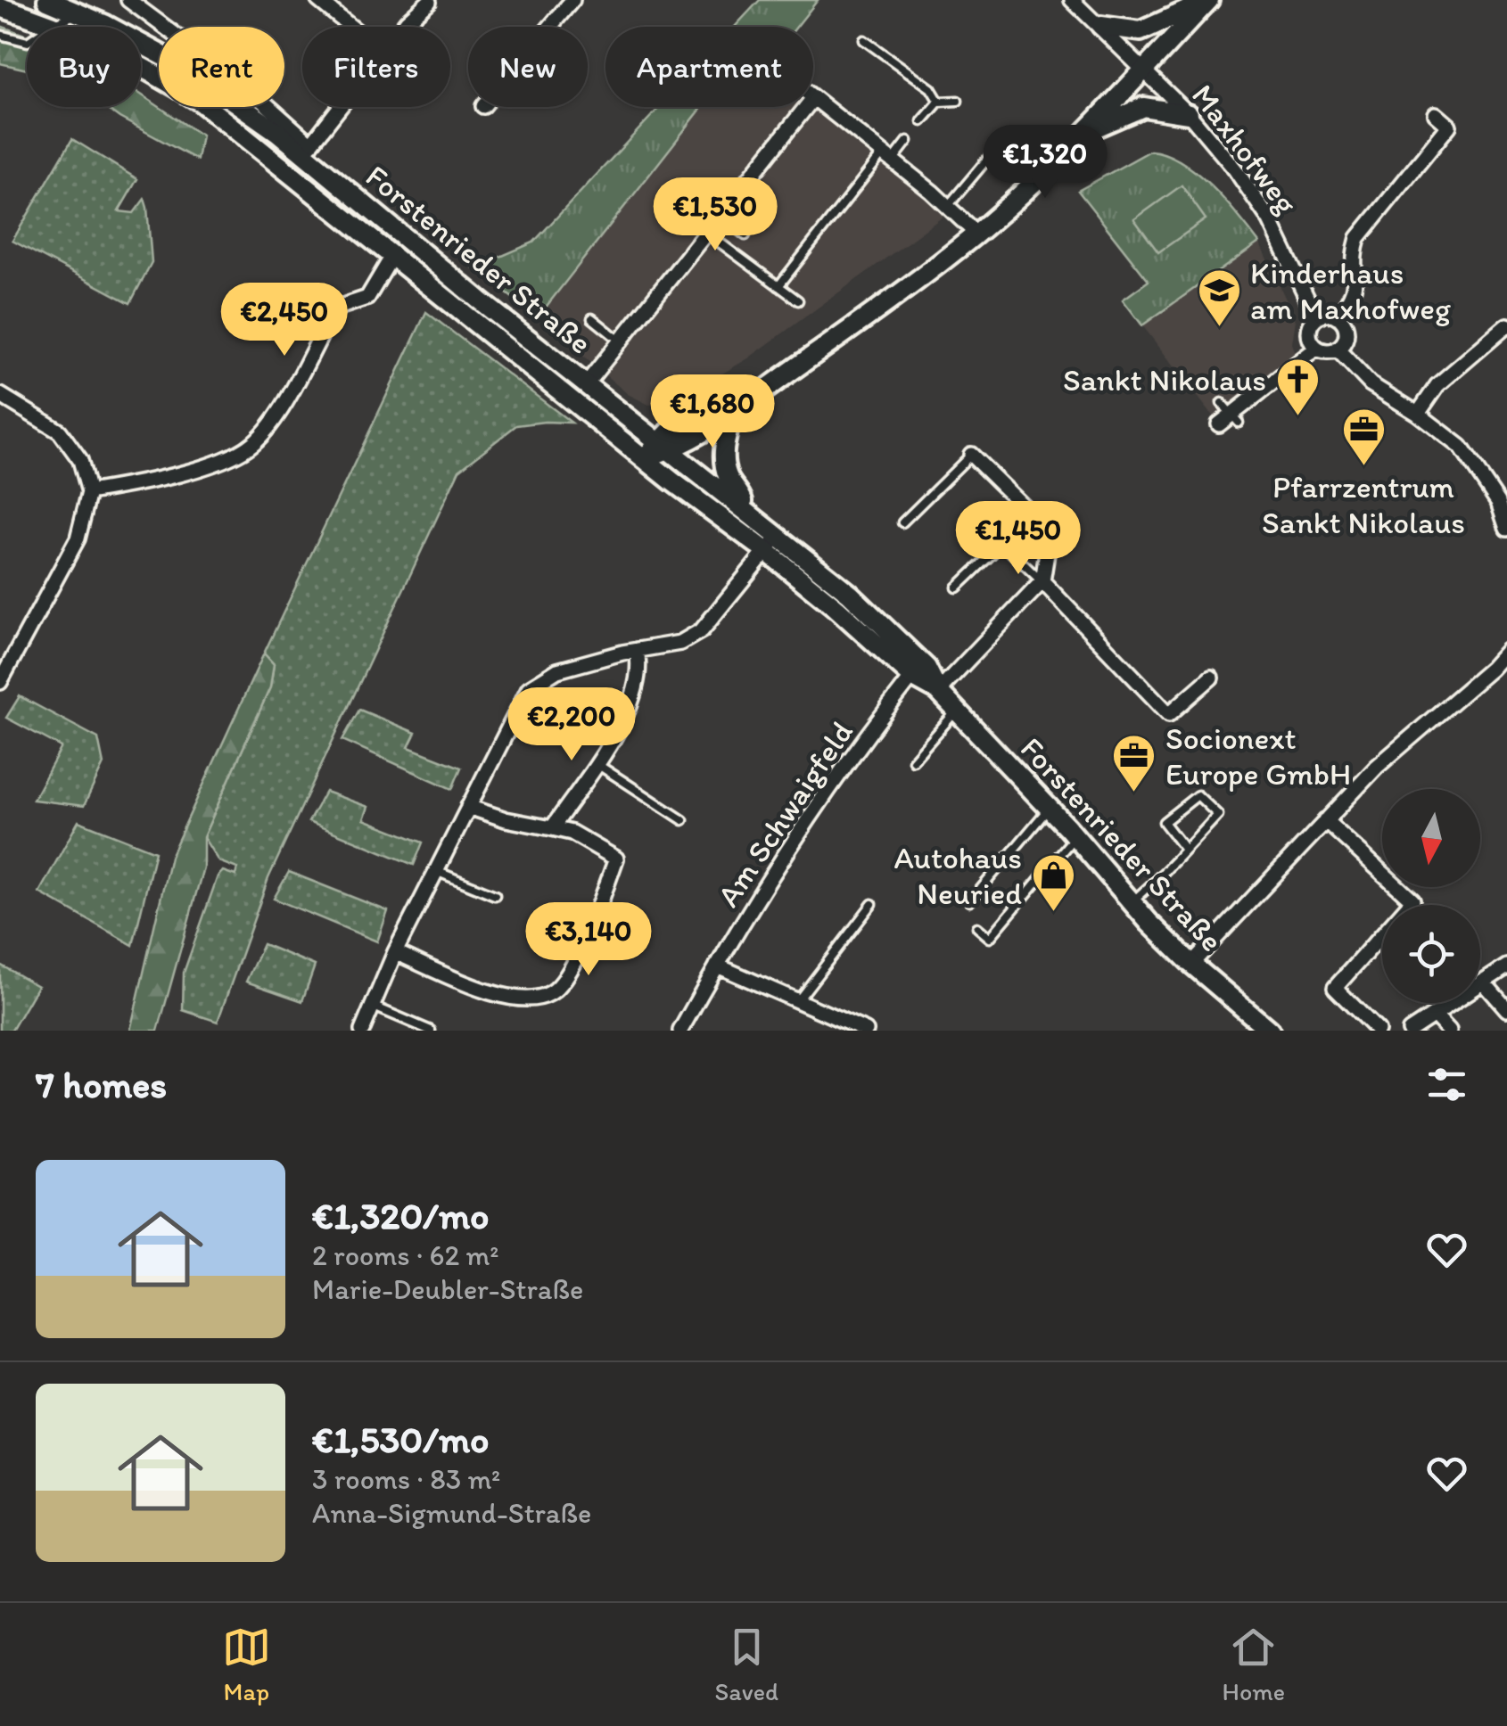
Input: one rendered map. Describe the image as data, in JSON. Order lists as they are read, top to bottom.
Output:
{
  "streets": {
    "main road": ["Forstenrieder Straße"],
    "street": ["Maxhofweg", "Am Schwaigfeld"]
  },
  "crossings": [
    ["Forstenrieder Straße", "Am Schwaigfeld"]
  ],
  "places": {
    "school or university": ["Kinderhaus am Maxhofweg"],
    "church": ["Sankt Nikolaus"],
    "office": ["Pfarrzentrum Sankt Nikolaus", "Socionext Europe GmbH"],
    "shop": ["Autohaus Neuried"]
  },
  "north": "bottom",
  "page": {
    "chip": [
      "Buy",
      "Rent",
      "Filters",
      "New",
      "Apartment"
    ],
    "price": [
      "€1,320",
      "€1,530",
      "€2,450",
      "€1,680",
      "€1,450",
      "€2,200",
      "€3,140"
    ],
    "heading": "7 homes",
    "list": [
      {
        "name": "€1,320/mo",
        "note": "2 rooms · 62 m² · Marie-Deubler-Straße"
      },
      {
        "name": "€1,530/mo",
        "note": "3 rooms · 83 m² · Anna-Sigmund-Straße"
      }
    ],
    "tabs": ["Map", "Saved", "Home"]
  }
}
